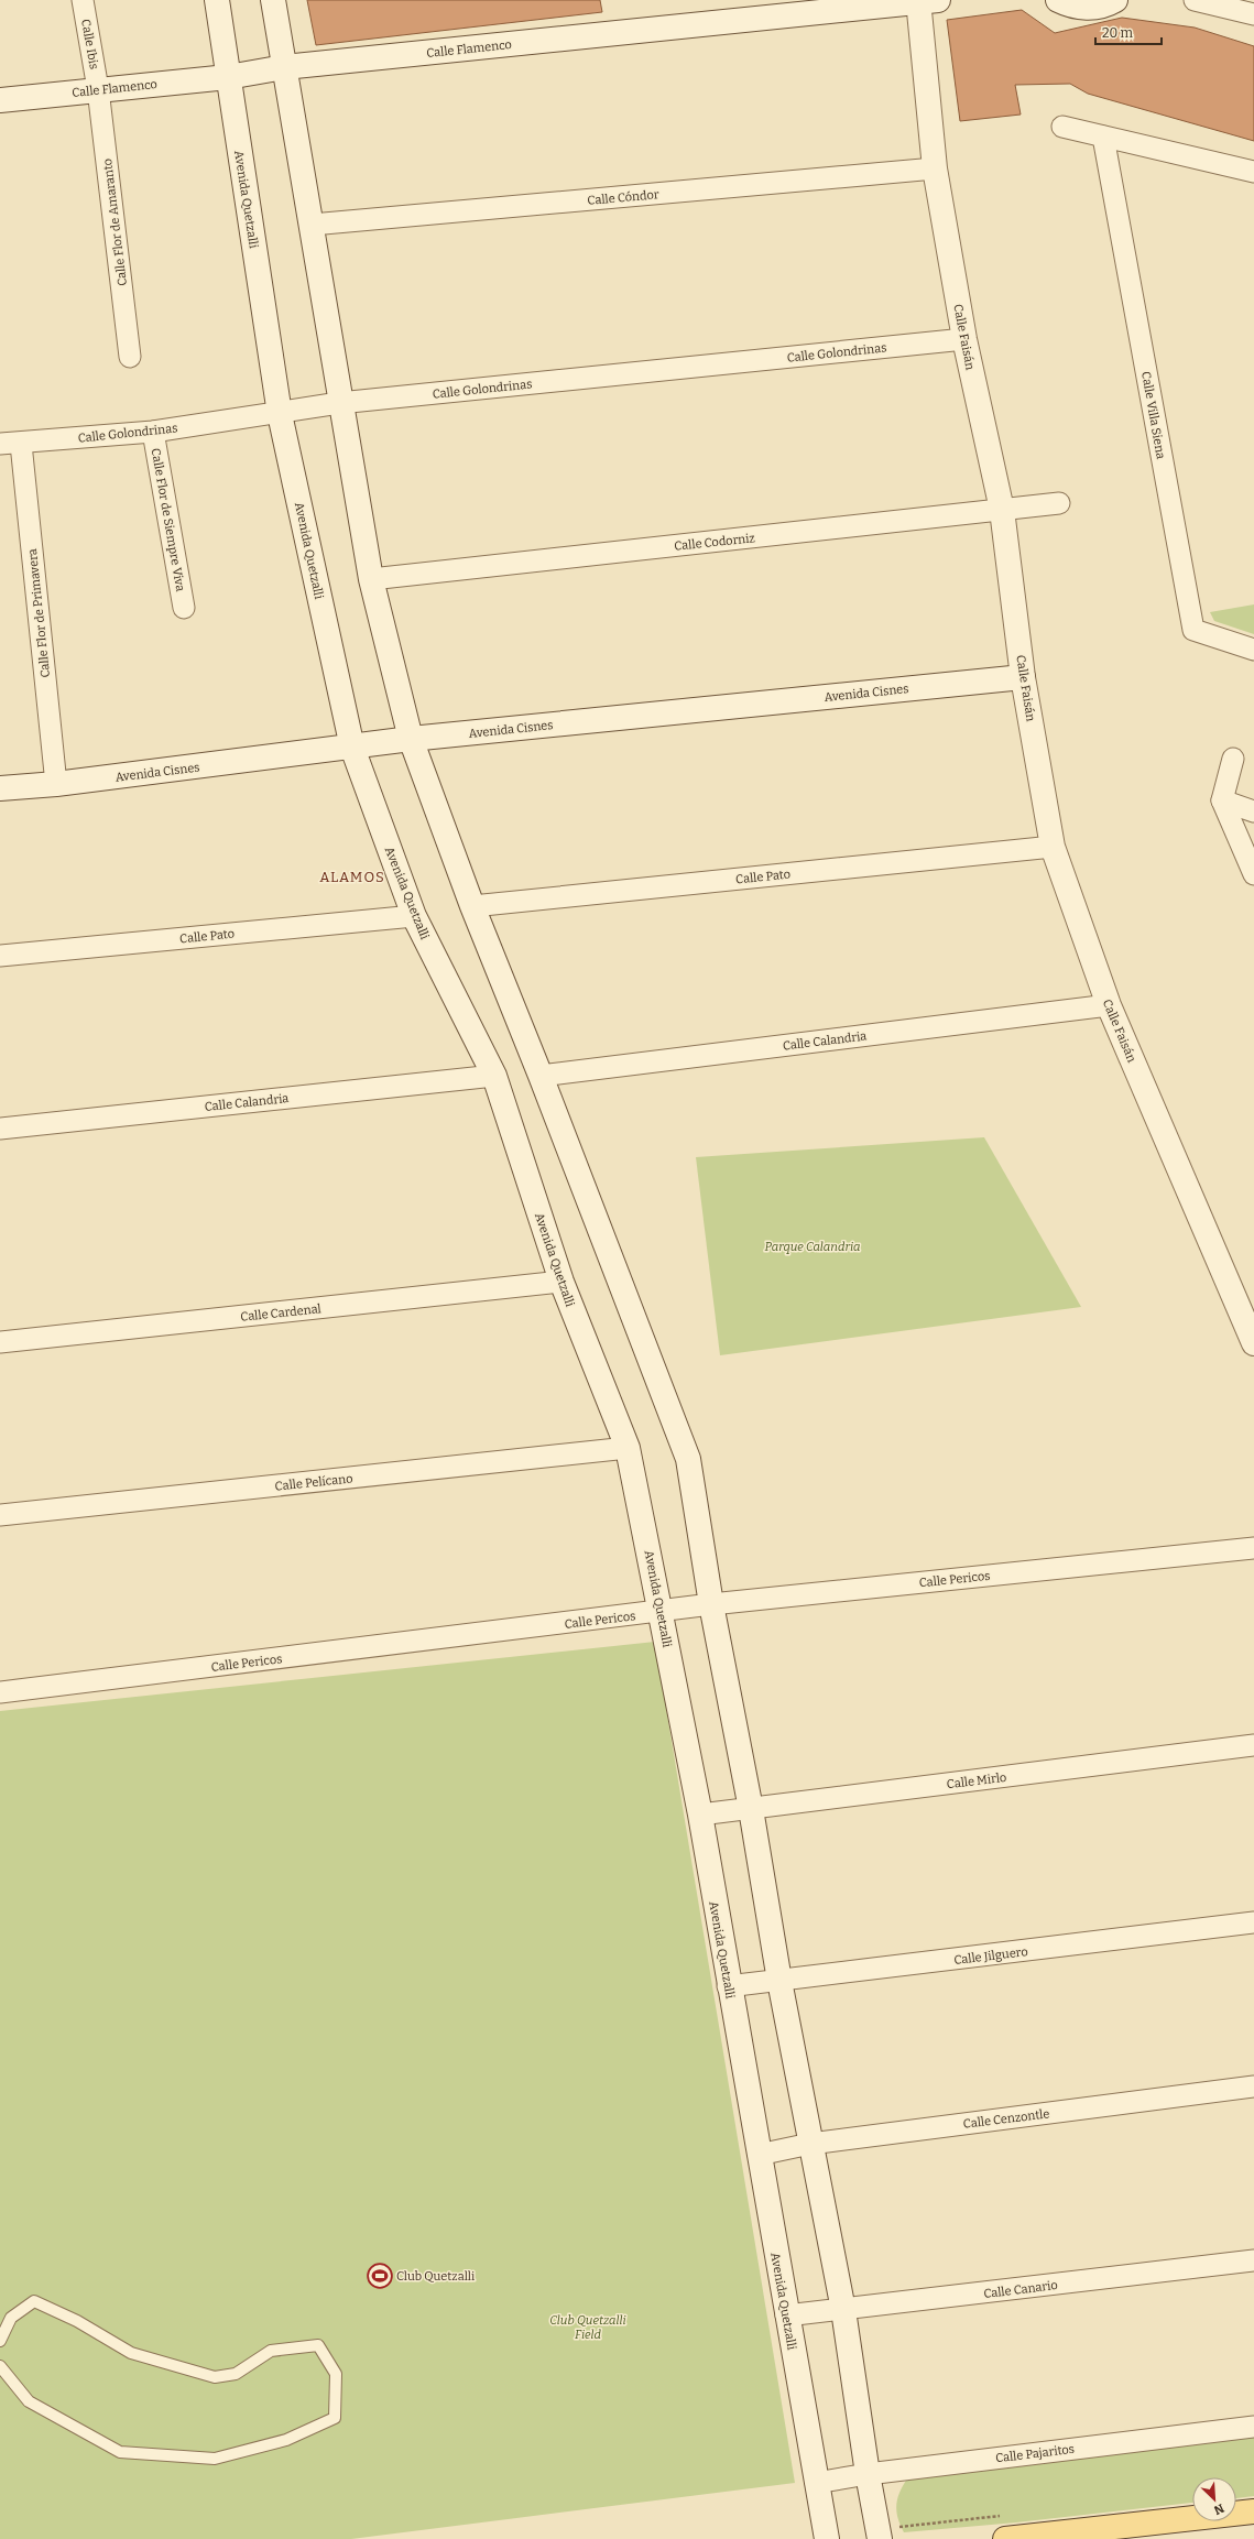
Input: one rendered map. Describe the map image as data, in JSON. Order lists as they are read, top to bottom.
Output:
{
  "streets": {
    "main road": [
      "Calle Flamenco",
      "Avenida Quetzalli",
      "Calle Faisán",
      "Avenida Cisnes"
    ],
    "street": [
      "Calle Ibis",
      "Calle Cóndor",
      "Calle Flor de Amaranto",
      "Calle Golondrinas",
      "Calle Villa Siena",
      "Calle Flor de Siempre Viva",
      "Calle Codorniz",
      "Calle Flor de Primavera",
      "Calle Pato",
      "Calle Calandria",
      "Calle Cardenal",
      "Calle Pelícano",
      "Calle Pericos",
      "Calle Mirlo",
      "Calle Jilguero",
      "Calle Cenzontle",
      "Calle Canario",
      "Calle Pajaritos"
    ]
  },
  "crossings": [
    ["Calle Ibis", "Calle Flamenco"],
    ["Calle Ibis", "Calle Flor de Amaranto"],
    ["Calle Flamenco", "Avenida Quetzalli"],
    ["Calle Flamenco", "Calle Flor de Amaranto"],
    ["Calle Flamenco", "Calle Faisán"],
    ["Calle Cóndor", "Calle Faisán"],
    ["Avenida Quetzalli", "Calle Golondrinas"],
    ["Avenida Quetzalli", "Avenida Cisnes"],
    ["Avenida Quetzalli", "Calle Pato"],
    ["Avenida Quetzalli", "Calle Calandria"],
    ["Avenida Quetzalli", "Calle Cardenal"],
    ["Avenida Quetzalli", "Calle Pelícano"],
    ["Avenida Quetzalli", "Calle Pericos"],
    ["Avenida Quetzalli", "Calle Mirlo"],
    ["Avenida Quetzalli", "Calle Jilguero"],
    ["Avenida Quetzalli", "Calle Cenzontle"],
    ["Avenida Quetzalli", "Calle Canario"],
    ["Avenida Quetzalli", "Calle Pajaritos"],
    ["Calle Faisán", "Calle Golondrinas"],
    ["Calle Faisán", "Calle Codorniz"],
    ["Calle Faisán", "Avenida Cisnes"],
    ["Calle Faisán", "Calle Pato"],
    ["Calle Faisán", "Calle Calandria"],
    ["Calle Golondrinas", "Calle Flor de Siempre Viva"],
    ["Calle Golondrinas", "Calle Flor de Primavera"],
    ["Calle Flor de Primavera", "Avenida Cisnes"]
  ],
  "districts": ["ALAMOS"],
  "parks": ["Parque Calandria", "Club Quetzalli Field"],
  "places": {
    "sports": ["Club Quetzalli"]
  },
  "scale_bar": "20 m",
  "north": "bottom right"
}
